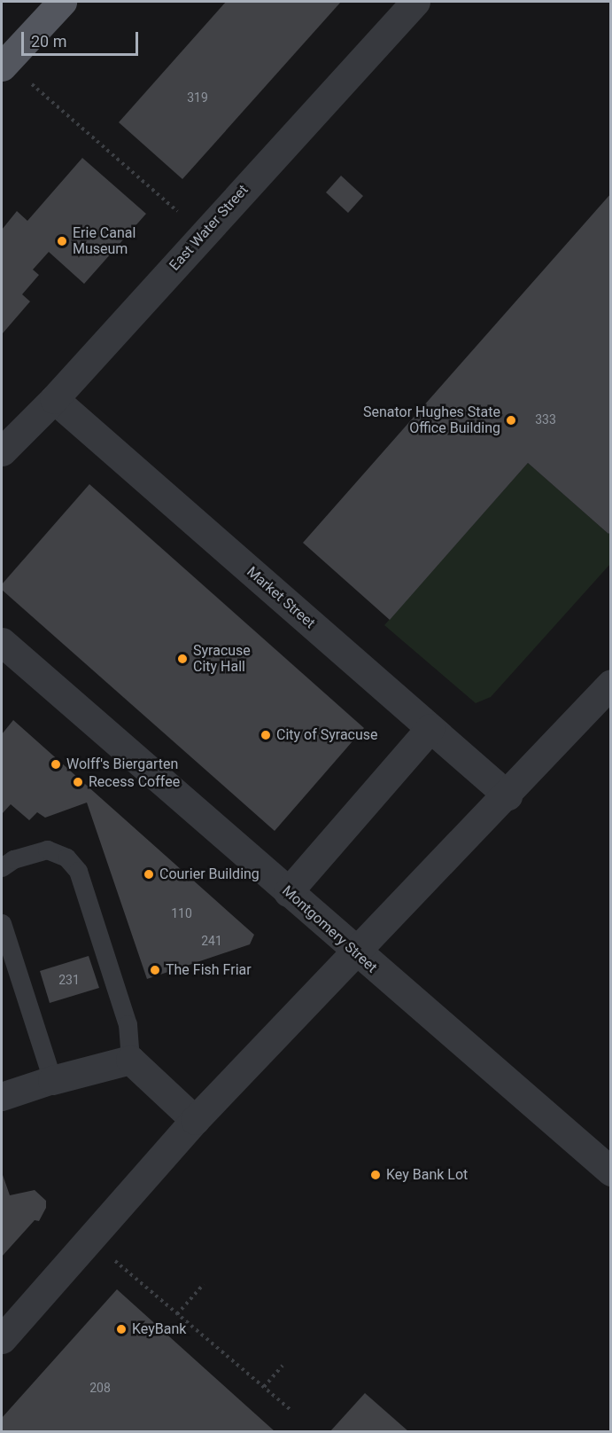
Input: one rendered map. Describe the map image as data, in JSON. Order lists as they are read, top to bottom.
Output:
{
  "streets": {
    "street": ["East Water Street", "Market Street", "Montgomery Street"]
  },
  "crossings": [
    ["East Water Street", "Market Street"]
  ],
  "places": [
    "Erie Canal Museum",
    "Senator Hughes State Office Building",
    "Syracuse City Hall",
    "City of Syracuse",
    "Wolff's Biergarten",
    "Recess Coffee",
    "Courier Building",
    "The Fish Friar",
    "Key Bank Lot",
    "KeyBank"
  ],
  "house_numbers": [
    "319",
    "333",
    "110",
    "241",
    "231",
    "208"
  ],
  "scale_bar": "20 m"
}
